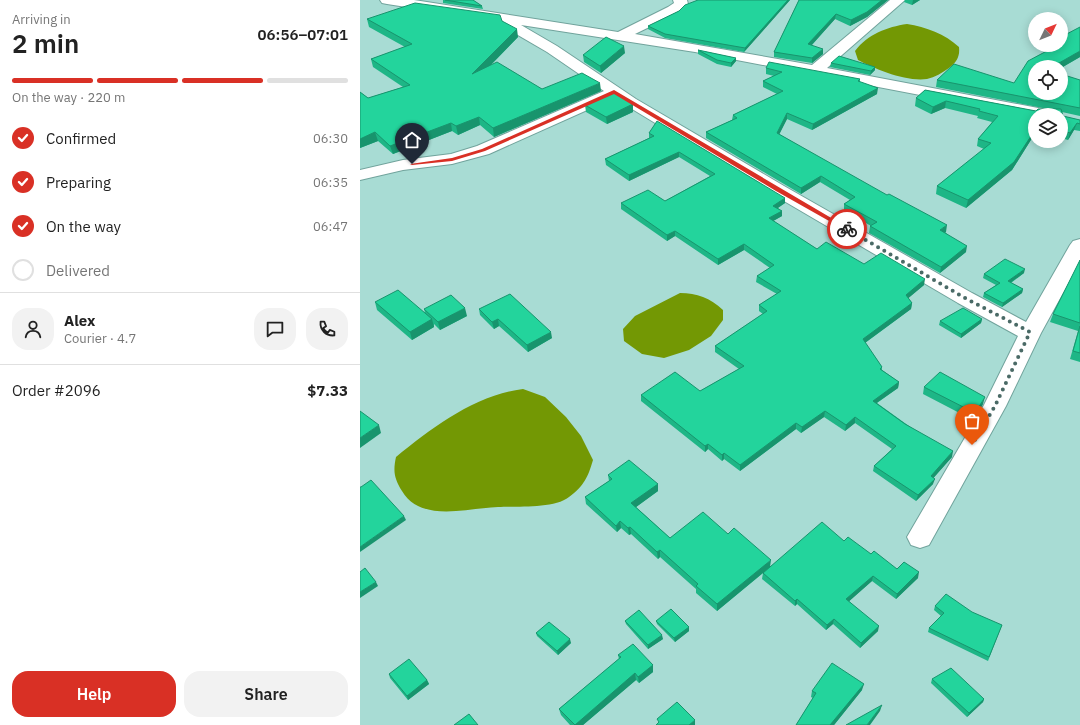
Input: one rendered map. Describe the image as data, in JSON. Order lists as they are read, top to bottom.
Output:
{
  "north": "top right",
  "page": {
    "heading": ["2 min", "Arriving in", "06:56–07:01"],
    "panel": [
      "Alex",
      "Courier · 4.7",
      "Order #2096",
      "$7.33"
    ],
    "bar": "On the way · 220 m",
    "list": [
      ["Confirmed", "06:30"],
      ["Preparing", "06:35"],
      ["On the way", "06:47"],
      "Delivered"
    ],
    "buttons": ["Help", "Share"]
  }
}
